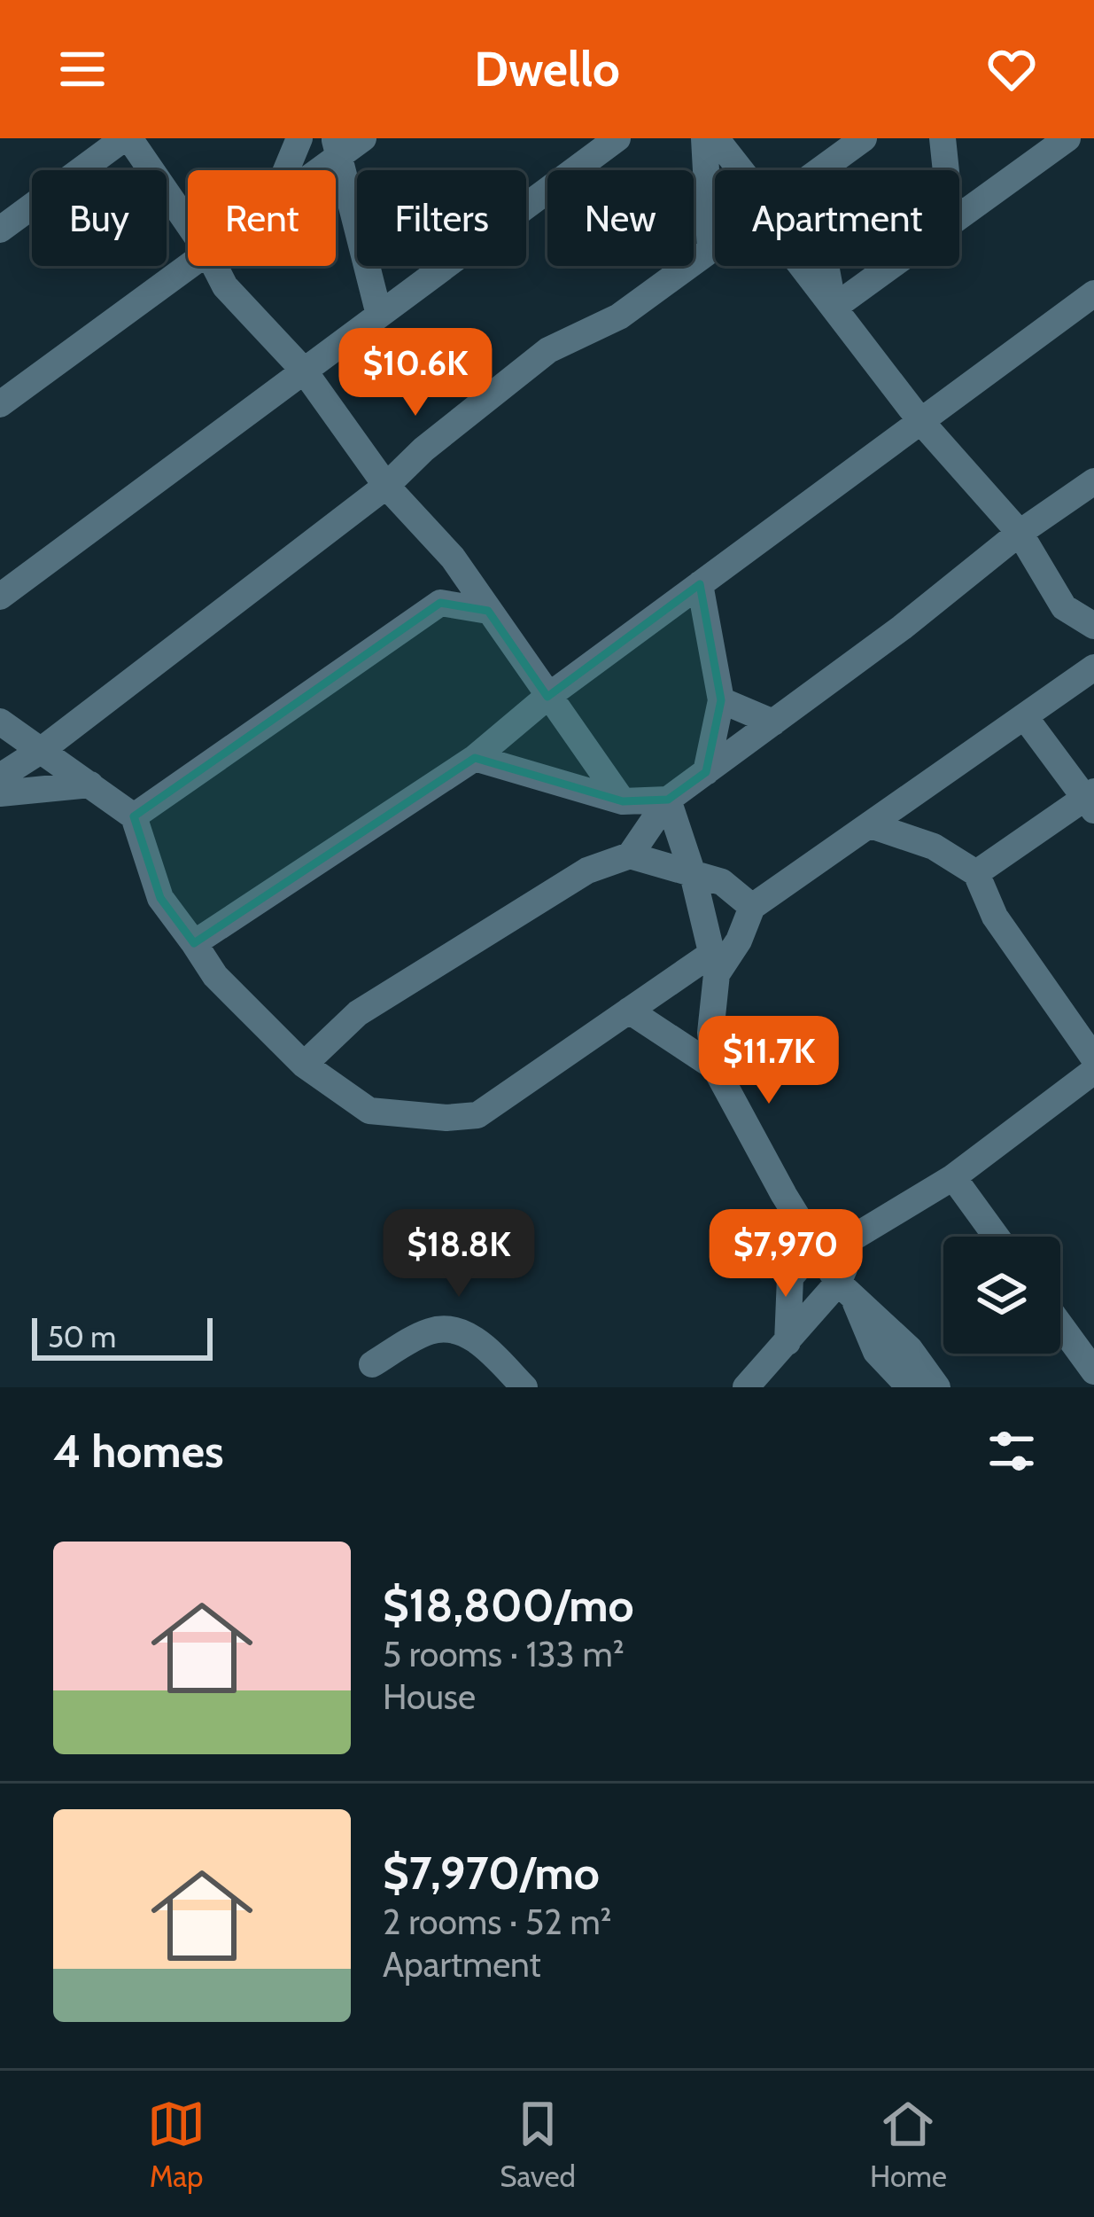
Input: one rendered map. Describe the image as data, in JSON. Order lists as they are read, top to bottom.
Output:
{
  "scale_bar": "50 m",
  "page": {
    "header": "Dwello",
    "chip": [
      "Buy",
      "Rent",
      "Filters",
      "New",
      "Apartment"
    ],
    "price": [
      "$10.6K",
      "$11.7K",
      "$18.8K",
      "$7,970"
    ],
    "scale": "50 m",
    "heading": "4 homes",
    "list": [
      {
        "name": "$18,800/mo",
        "note": "5 rooms · 133 m² · House"
      },
      {
        "name": "$7,970/mo",
        "note": "2 rooms · 52 m² · Apartment"
      }
    ],
    "tabs": ["Map", "Saved", "Home"]
  }
}
